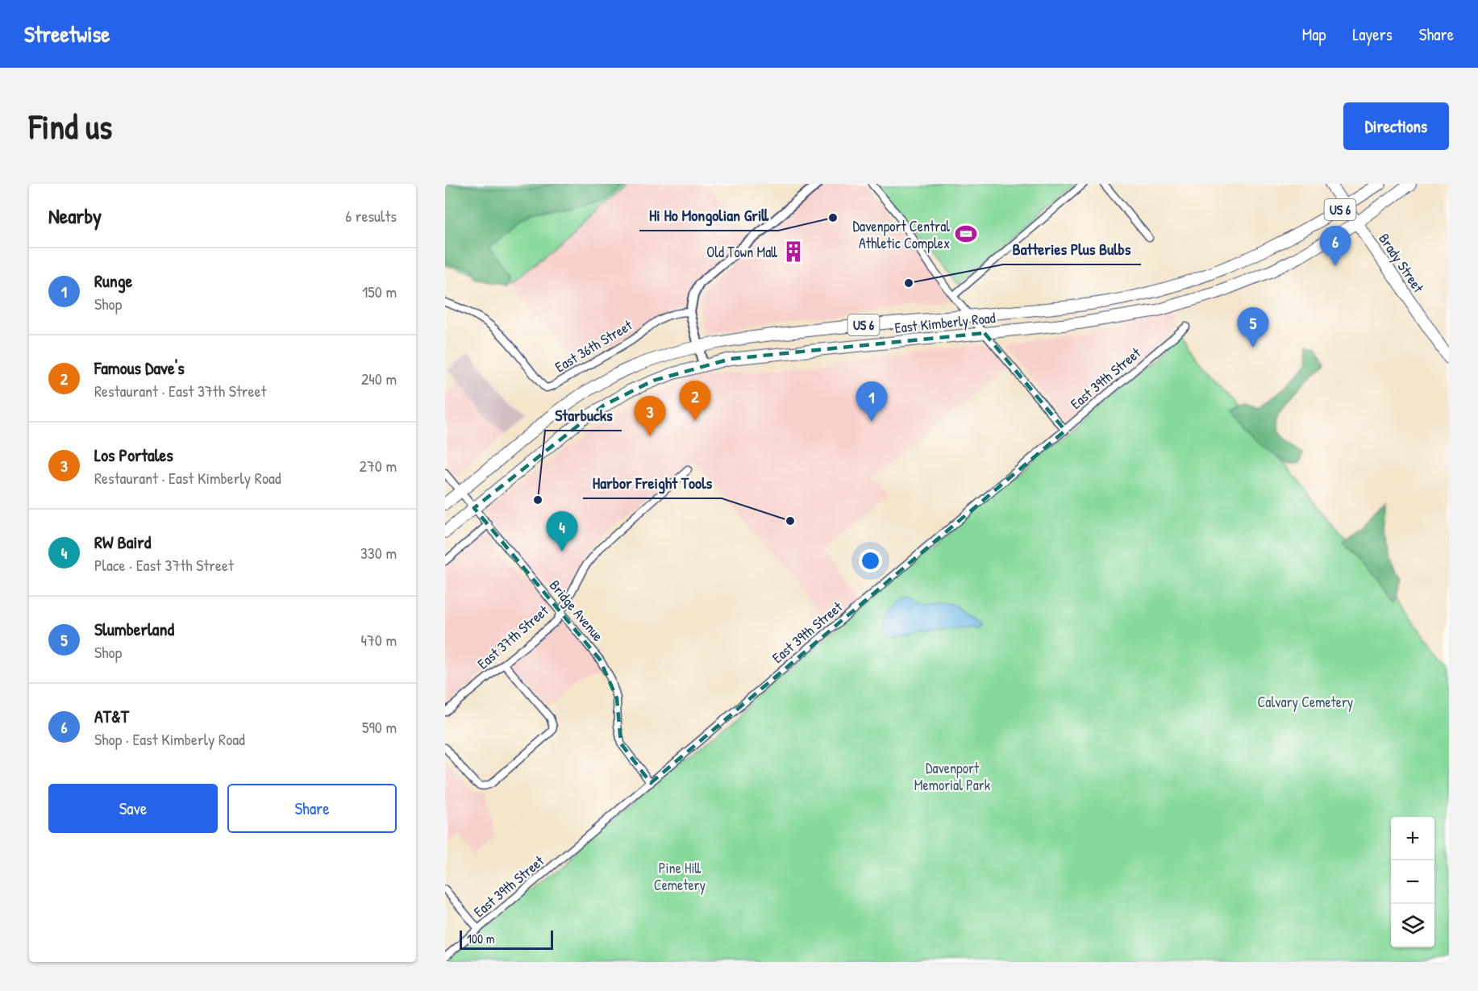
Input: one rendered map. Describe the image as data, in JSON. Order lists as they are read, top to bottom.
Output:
{
  "streets": {
    "main road": ["US 6", "Brady Street", "East Kimberly Road"],
    "street": [
      "East 36th Street",
      "East 39th Street",
      "Bridge Avenue",
      "East 37th Street"
    ]
  },
  "crossings": [
    ["Brady Street", "East Kimberly Road"],
    ["East Kimberly Road", "Bridge Avenue"],
    ["East 39th Street", "Bridge Avenue"],
    ["Bridge Avenue", "East 37th Street"]
  ],
  "parks": ["Calvary Cemetery", "Davenport Memorial Park", "Pine Hill Cemetery"],
  "places": {
    "other": [
      "Hi Ho Mongolian Grill",
      "Batteries Plus Bulbs",
      "Starbucks",
      "Harbor Freight Tools"
    ],
    "sports": ["Davenport Central Athletic Complex"],
    "building": ["Old Town Mall"]
  },
  "scale_bar": "100 m",
  "page": {
    "header": "Streetwise",
    "nav": ["Map", "Layers", "Share"],
    "buttons": [
      "Directions",
      ["Save", "Share"]
    ],
    "title": "Find us",
    "heading": ["Nearby", "6 results"],
    "pins": [
      "6",
      "5",
      "2",
      "1",
      "3",
      "4"
    ],
    "list": [
      {
        "mark": "1",
        "name": "Runge",
        "note": "Shop",
        "value": "150 m"
      },
      {
        "mark": "2",
        "name": "Famous Dave's",
        "note": "Restaurant · East 37th Street",
        "value": "240 m"
      },
      {
        "mark": "3",
        "name": "Los Portales",
        "note": "Restaurant · East Kimberly Road",
        "value": "270 m"
      },
      {
        "mark": "4",
        "name": "RW Baird",
        "note": "Place · East 37th Street",
        "value": "330 m"
      },
      {
        "mark": "5",
        "name": "Slumberland",
        "note": "Shop",
        "value": "470 m"
      },
      {
        "mark": "6",
        "name": "AT&T",
        "note": "Shop · East Kimberly Road",
        "value": "590 m"
      }
    ],
    "map_buttons": ["+", "−"],
    "scale": "100 m"
  }
}
